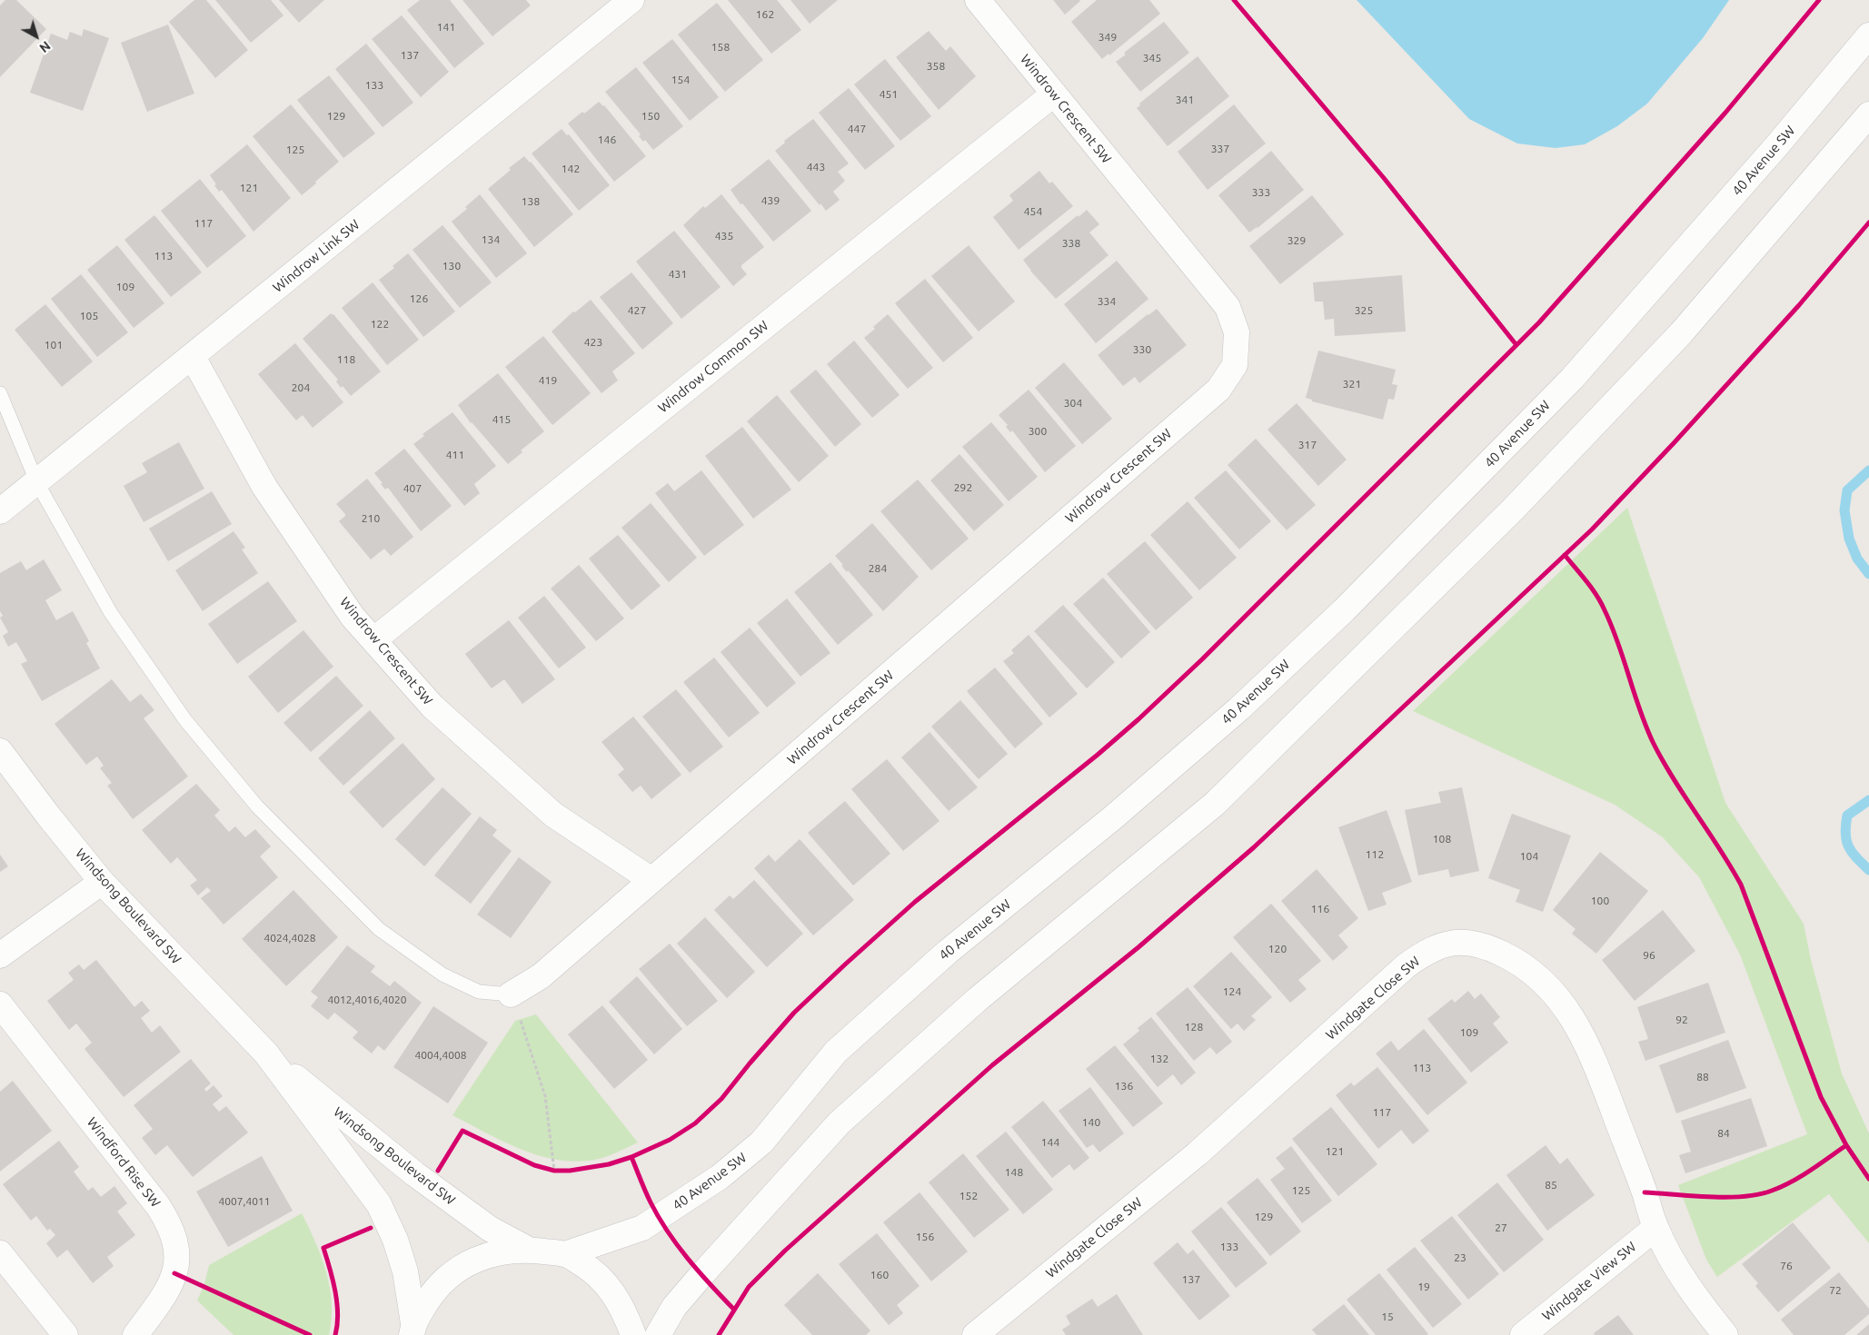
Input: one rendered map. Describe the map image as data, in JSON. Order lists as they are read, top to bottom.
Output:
{
  "streets": {
    "street": [
      "Windrow Crescent SW",
      "40 Avenue SW",
      "Windrow Link SW",
      "Windrow Common SW",
      "Windsong Boulevard SW",
      "Windgate Close SW",
      "Windford Rise SW",
      "Windgate View SW"
    ]
  },
  "crossings": [
    ["Windrow Crescent SW", "Windrow Link SW"],
    ["Windrow Crescent SW", "Windrow Common SW"],
    ["Windgate Close SW", "Windgate View SW"]
  ],
  "house_numbers": [
    "162",
    "141",
    "349",
    "158",
    "137",
    "345",
    "358",
    "154",
    "133",
    "451",
    "341",
    "129",
    "150",
    "447",
    "146",
    "337",
    "125",
    "443",
    "142",
    "121",
    "333",
    "439",
    "138",
    "454",
    "117",
    "435",
    "134",
    "329",
    "338",
    "113",
    "130",
    "431",
    "109",
    "126",
    "334",
    "427",
    "325",
    "105",
    "122",
    "423",
    "101",
    "330",
    "118",
    "419",
    "321",
    "204",
    "304",
    "415",
    "300",
    "317",
    "411",
    "292",
    "407",
    "210",
    "284",
    "108",
    "112",
    "104",
    "100",
    "116",
    "4024,4028",
    "120",
    "96",
    "124",
    "4012,4016,4020",
    "92",
    "128",
    "109",
    "4004,4008",
    "132",
    "113",
    "88",
    "136",
    "117",
    "140",
    "84",
    "144",
    "121",
    "148",
    "85",
    "125",
    "152",
    "4007,4011",
    "129",
    "27",
    "156",
    "133",
    "23",
    "76",
    "160",
    "137",
    "19",
    "72",
    "15"
  ],
  "north": "bottom right"
}
